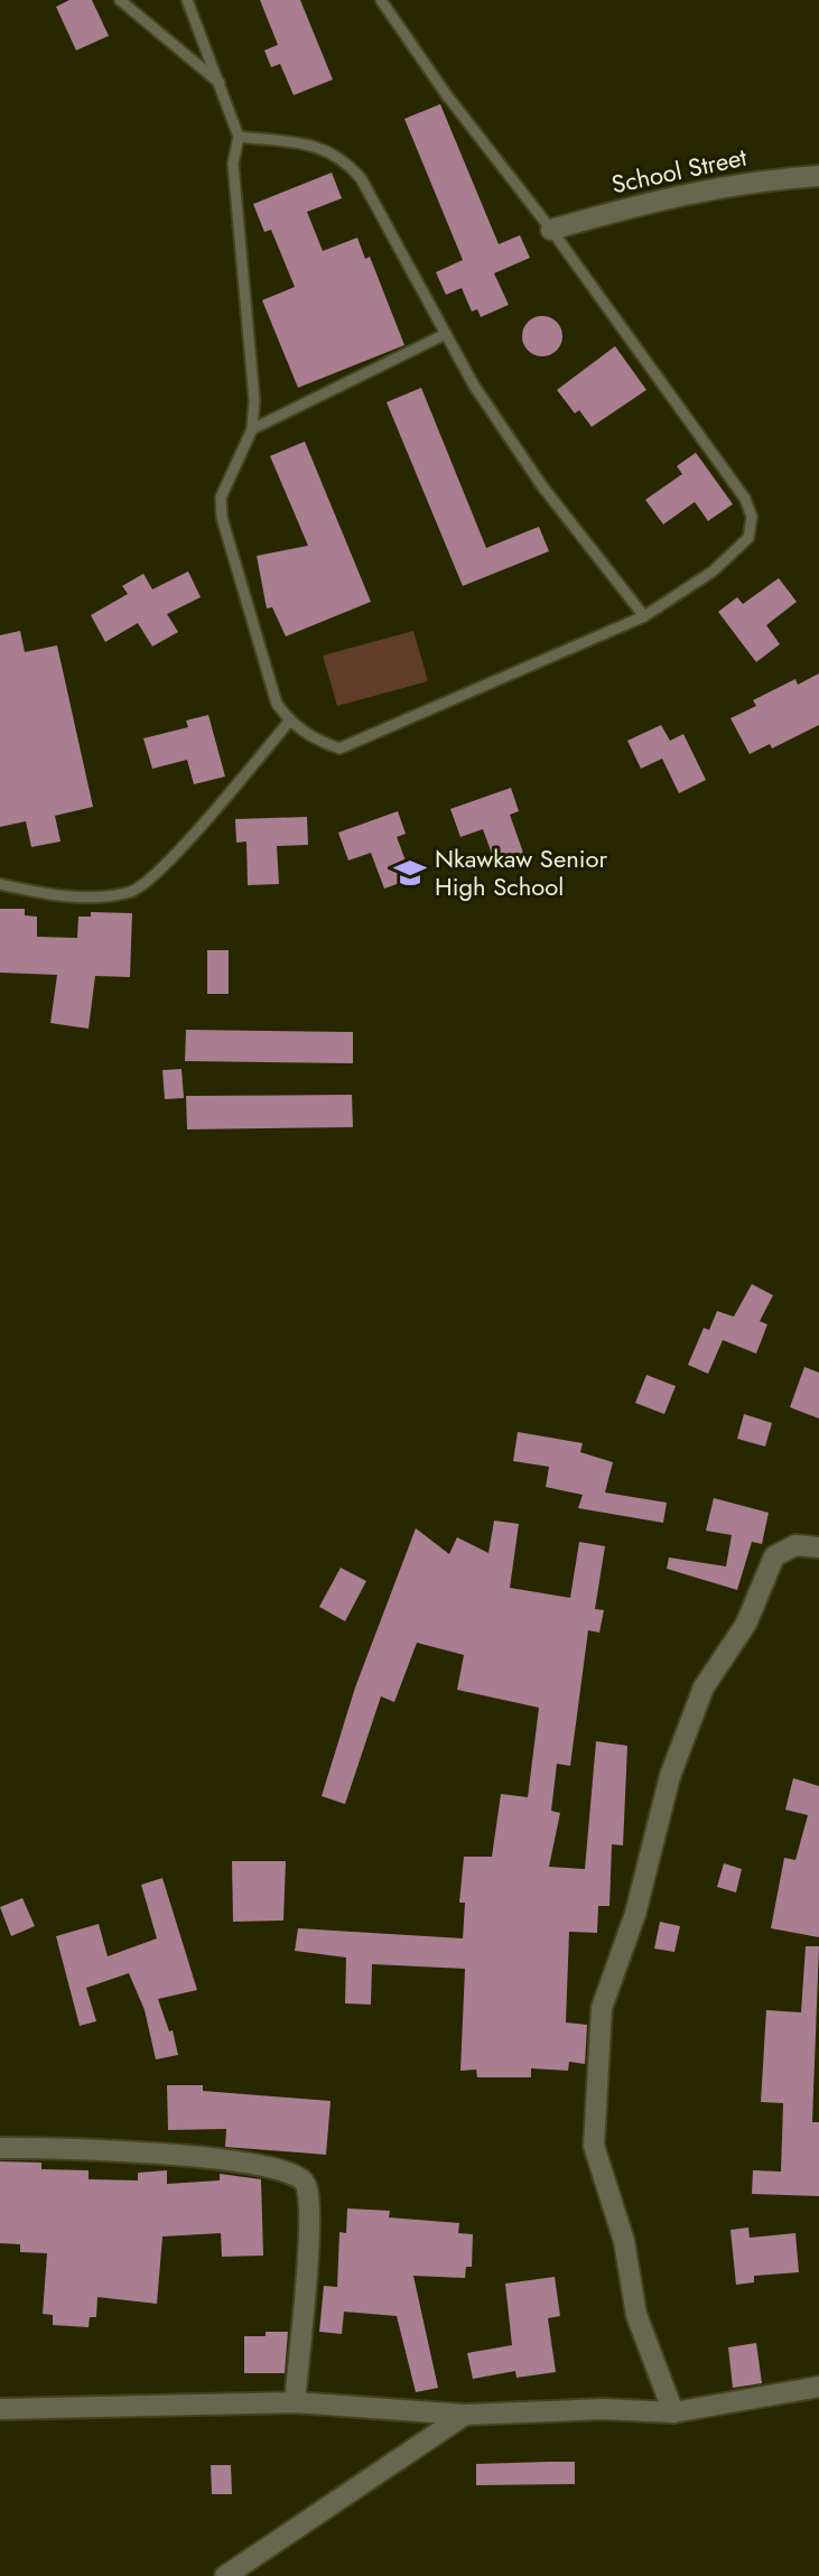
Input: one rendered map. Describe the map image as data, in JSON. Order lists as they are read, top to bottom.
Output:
{
  "streets": {
    "street": ["School Street"]
  },
  "places": {
    "school or university": ["Nkawkaw Senior High School"]
  }
}
